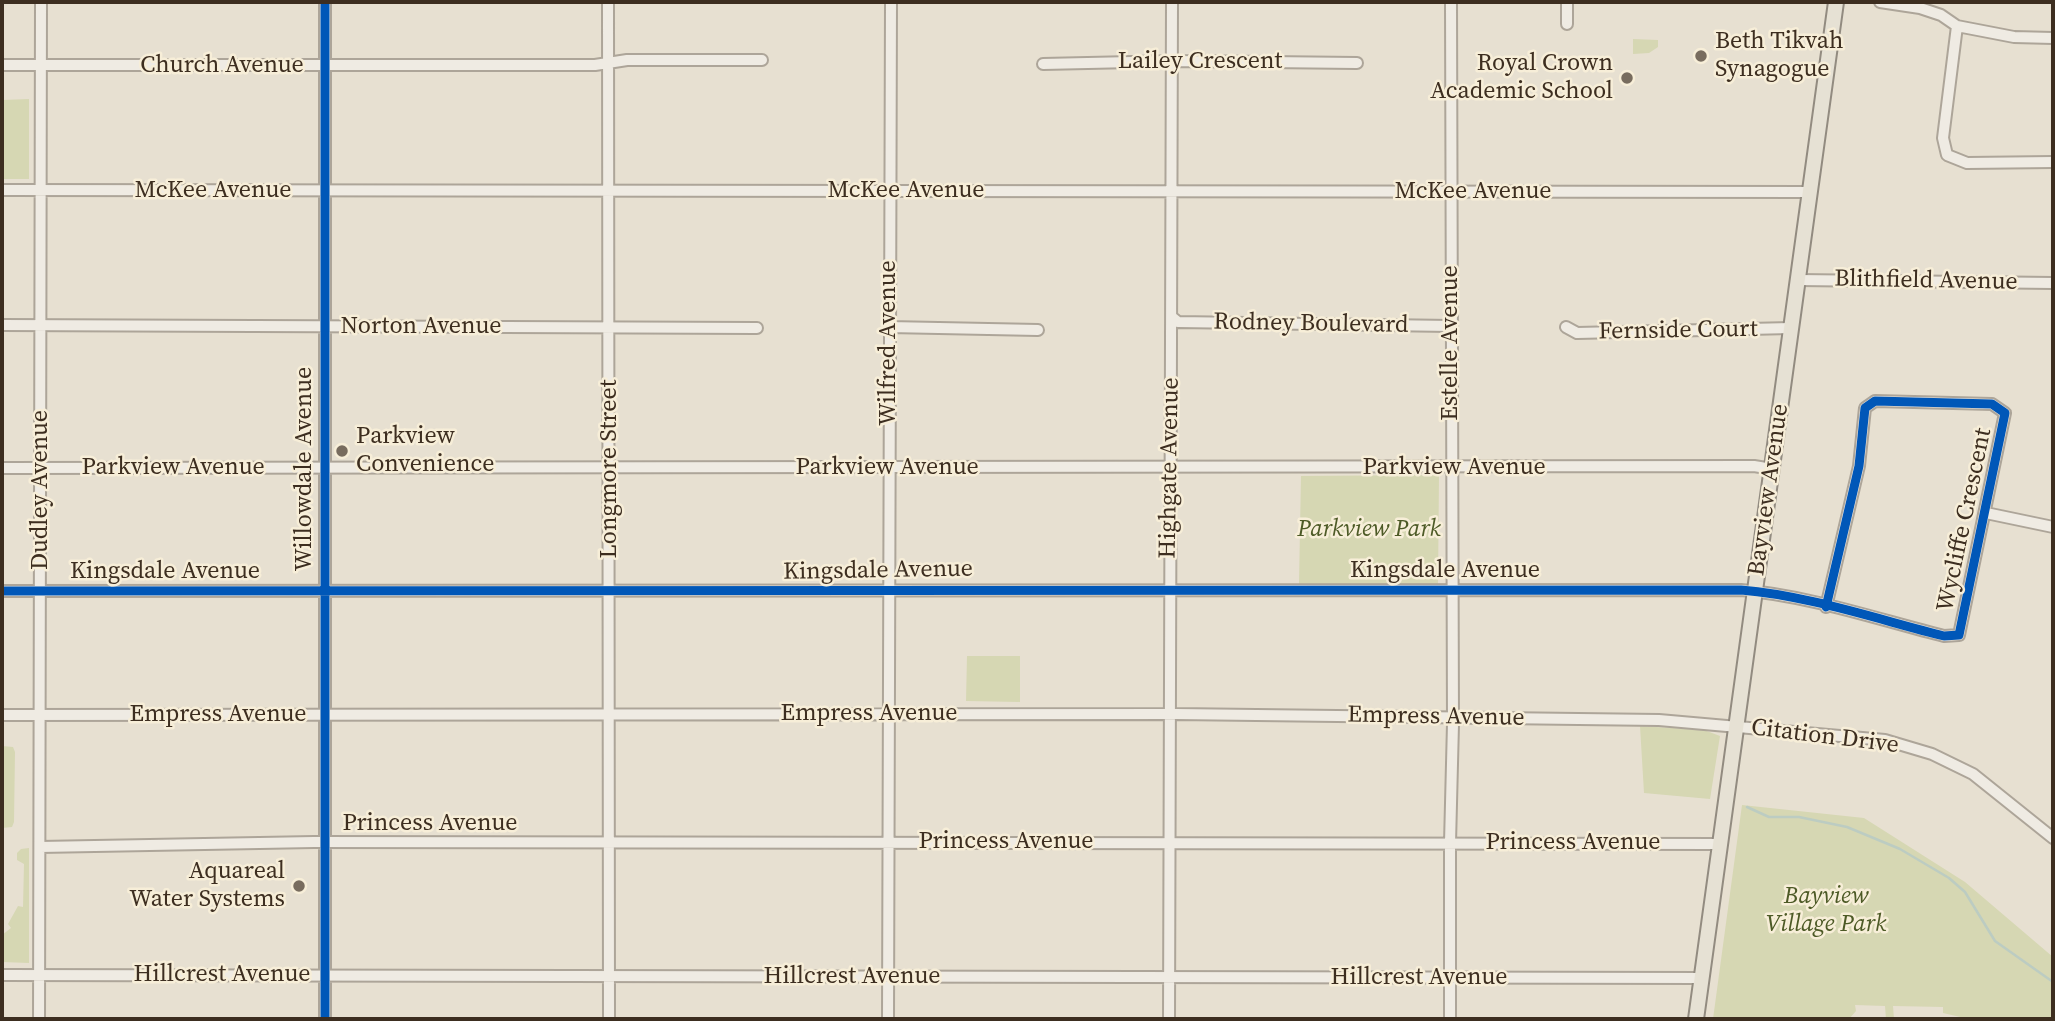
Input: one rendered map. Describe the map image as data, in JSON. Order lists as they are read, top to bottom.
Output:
{
  "streets": {
    "main road": ["Bayview Avenue"],
    "street": [
      "Lailey Crescent",
      "Church Avenue",
      "McKee Avenue",
      "Blithfield Avenue",
      "Rodney Boulevard",
      "Norton Avenue",
      "Fernside Court",
      "Wilfred Avenue",
      "Estelle Avenue",
      "Parkview Avenue",
      "Highgate Avenue",
      "Willowdale Avenue",
      "Longmore Street",
      "Dudley Avenue",
      "Wycliffe Crescent",
      "Kingsdale Avenue",
      "Empress Avenue",
      "Citation Drive",
      "Princess Avenue",
      "Hillcrest Avenue"
    ]
  },
  "crossings": [
    ["Lailey Crescent", "Highgate Avenue"],
    ["Church Avenue", "Willowdale Avenue"],
    ["Church Avenue", "Longmore Street"],
    ["Church Avenue", "Dudley Avenue"],
    ["McKee Avenue", "Wilfred Avenue"],
    ["McKee Avenue", "Estelle Avenue"],
    ["McKee Avenue", "Highgate Avenue"],
    ["McKee Avenue", "Willowdale Avenue"],
    ["McKee Avenue", "Longmore Street"],
    ["McKee Avenue", "Dudley Avenue"],
    ["McKee Avenue", "Bayview Avenue"],
    ["Blithfield Avenue", "Bayview Avenue"],
    ["Rodney Boulevard", "Estelle Avenue"],
    ["Rodney Boulevard", "Highgate Avenue"],
    ["Norton Avenue", "Willowdale Avenue"],
    ["Norton Avenue", "Longmore Street"],
    ["Norton Avenue", "Dudley Avenue"],
    ["Fernside Court", "Bayview Avenue"],
    ["Wilfred Avenue", "Parkview Avenue"],
    ["Wilfred Avenue", "Kingsdale Avenue"],
    ["Wilfred Avenue", "Empress Avenue"],
    ["Wilfred Avenue", "Princess Avenue"],
    ["Wilfred Avenue", "Hillcrest Avenue"],
    ["Estelle Avenue", "Parkview Avenue"],
    ["Estelle Avenue", "Kingsdale Avenue"],
    ["Estelle Avenue", "Empress Avenue"],
    ["Estelle Avenue", "Princess Avenue"],
    ["Estelle Avenue", "Hillcrest Avenue"],
    ["Parkview Avenue", "Highgate Avenue"],
    ["Parkview Avenue", "Willowdale Avenue"],
    ["Parkview Avenue", "Longmore Street"],
    ["Parkview Avenue", "Dudley Avenue"],
    ["Parkview Avenue", "Bayview Avenue"],
    ["Highgate Avenue", "Kingsdale Avenue"],
    ["Highgate Avenue", "Empress Avenue"],
    ["Highgate Avenue", "Princess Avenue"],
    ["Highgate Avenue", "Hillcrest Avenue"],
    ["Willowdale Avenue", "Kingsdale Avenue"],
    ["Willowdale Avenue", "Empress Avenue"],
    ["Willowdale Avenue", "Princess Avenue"],
    ["Willowdale Avenue", "Hillcrest Avenue"],
    ["Longmore Street", "Kingsdale Avenue"],
    ["Longmore Street", "Empress Avenue"],
    ["Longmore Street", "Princess Avenue"],
    ["Longmore Street", "Hillcrest Avenue"],
    ["Dudley Avenue", "Kingsdale Avenue"],
    ["Dudley Avenue", "Empress Avenue"],
    ["Dudley Avenue", "Princess Avenue"],
    ["Dudley Avenue", "Hillcrest Avenue"],
    ["Bayview Avenue", "Wycliffe Crescent"],
    ["Bayview Avenue", "Kingsdale Avenue"],
    ["Bayview Avenue", "Empress Avenue"],
    ["Bayview Avenue", "Citation Drive"],
    ["Bayview Avenue", "Princess Avenue"],
    ["Bayview Avenue", "Hillcrest Avenue"],
    ["Wycliffe Crescent", "Kingsdale Avenue"],
    ["Empress Avenue", "Citation Drive"]
  ],
  "parks": ["Parkview Park", "Bayview Village Park"],
  "places": [
    "Beth Tikvah Synagogue",
    "Royal Crown Academic School",
    "Parkview Convenience",
    "Aquareal Water Systems"
  ]
}
